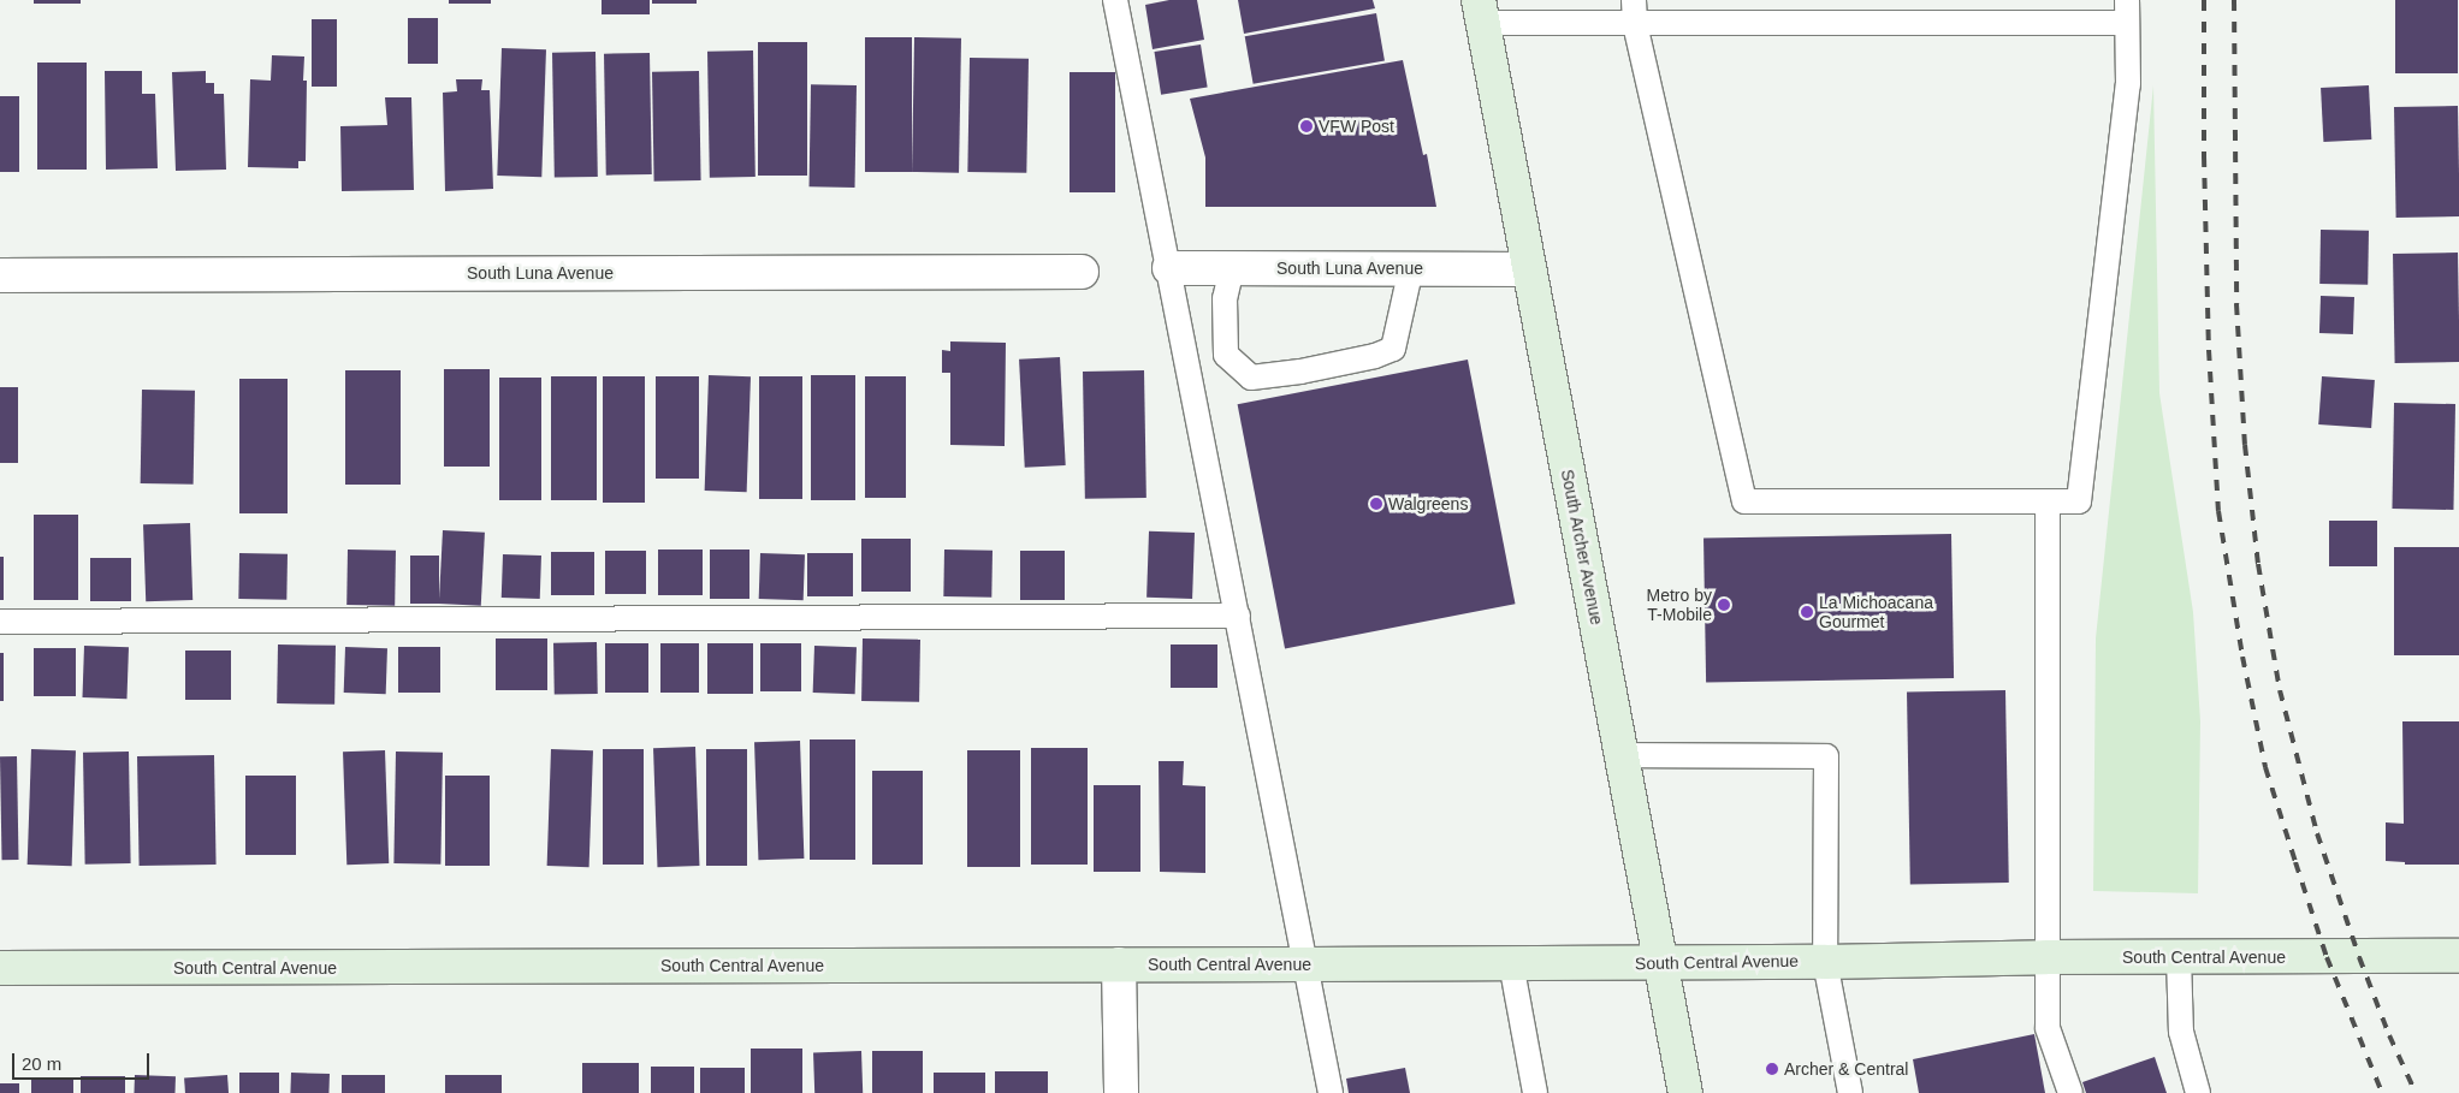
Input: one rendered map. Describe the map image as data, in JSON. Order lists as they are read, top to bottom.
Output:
{
  "streets": {
    "main road": ["South Archer Avenue", "South Central Avenue"],
    "street": ["South Luna Avenue"]
  },
  "crossings": [
    ["South Luna Avenue", "South Archer Avenue"],
    ["South Archer Avenue", "South Central Avenue"]
  ],
  "places": [
    "VFW Post",
    "Walgreens",
    "Metro by T-Mobile",
    "La Michoacana Gourmet",
    "Archer & Central"
  ],
  "scale_bar": "20 m"
}
